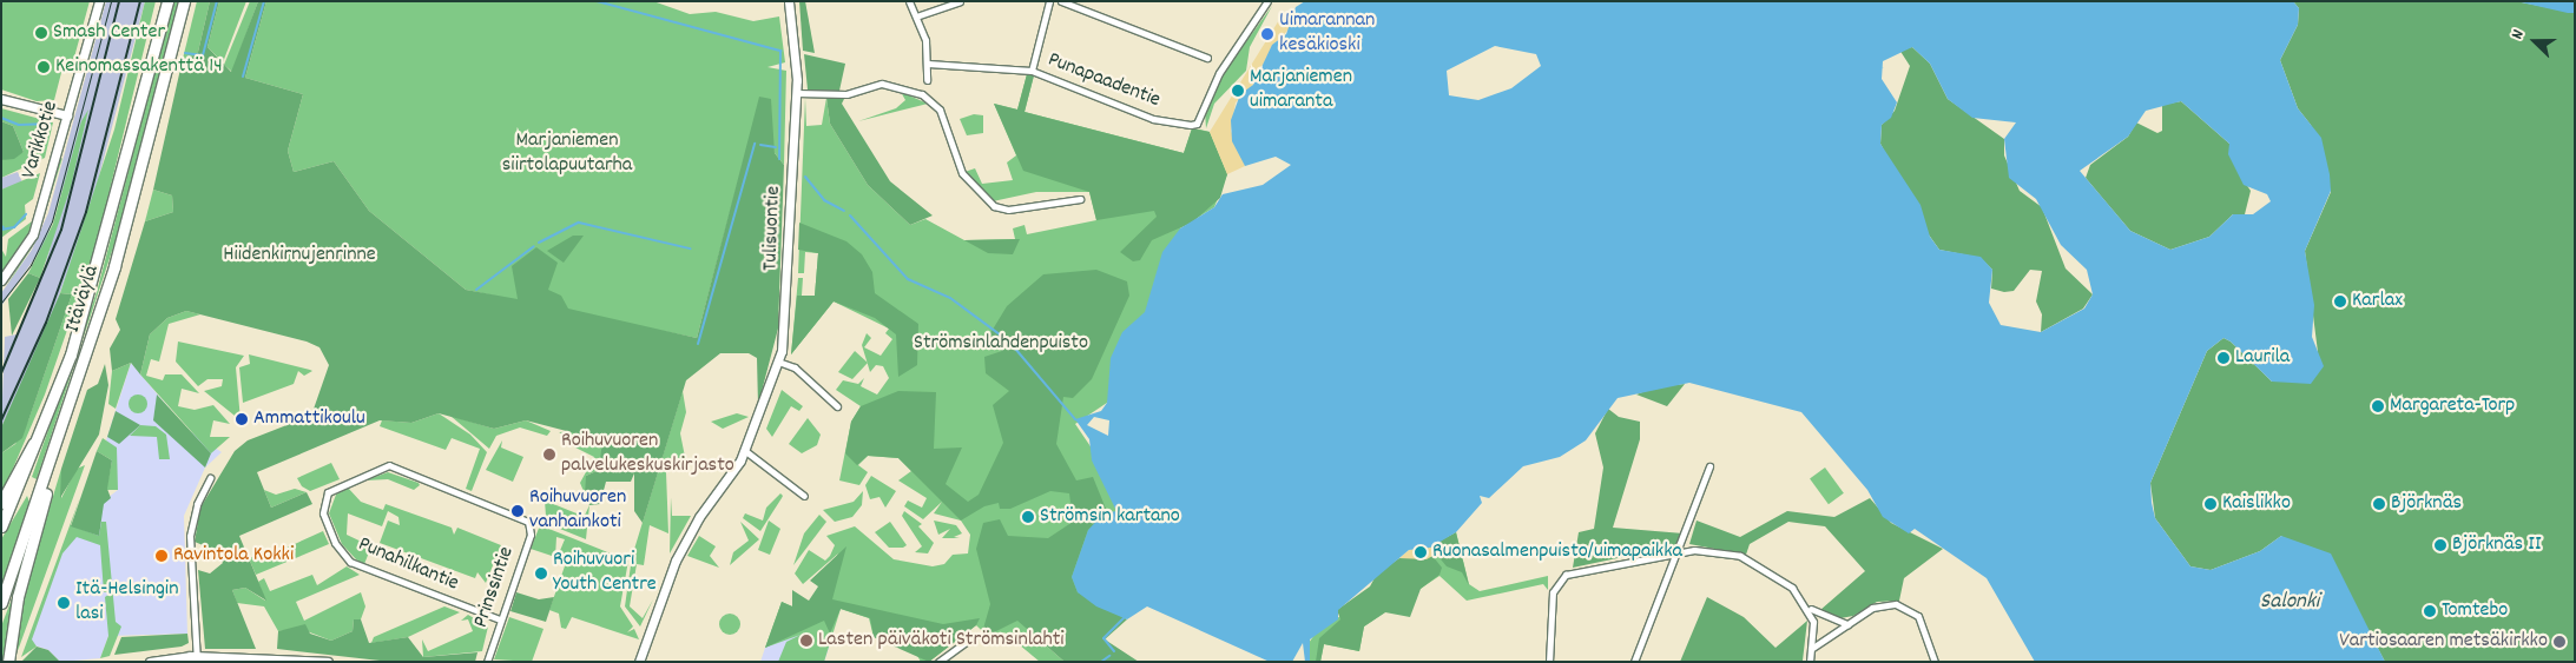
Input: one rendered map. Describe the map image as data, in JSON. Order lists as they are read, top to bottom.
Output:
{
  "streets": {
    "highway": ["Itäväylä"],
    "main road": ["Varikkotie", "Tulisuontie"],
    "street": ["Punapaadentie", "Punahilkantie", "Prinssintie"]
  },
  "crossings": [
    ["Punahilkantie", "Prinssintie"]
  ],
  "water": ["Salonki"],
  "parks": ["Marjaniemen siirtolapuutarha", "Hiidenkirnujenrinne", "Strömsinlahdenpuisto"],
  "places": [
    "Smash Center",
    "Uimarannan kesäkioski",
    "Keinomassakenttä 14",
    "Marjaniemen uimaranta",
    "Karlax",
    "Laurila",
    "Margareta-Torp",
    "Ammattikoulu",
    "Roihuvuoren palvelukeskuskirjasto",
    "Kaislikko",
    "Björknäs",
    "Roihuvuoren vanhainkoti",
    "Strömsin kartano",
    "Björknäs II",
    "Ruonasalmenpuisto/uimapaikka",
    "Ravintola Kokki",
    "Roihuvuori Youth Centre",
    "Itä-Helsingin lasi",
    "Tomtebo",
    "Lasten päiväkoti Strömsinlahti",
    "Vartiosaaren metsäkirkko"
  ],
  "north": "left"
}
